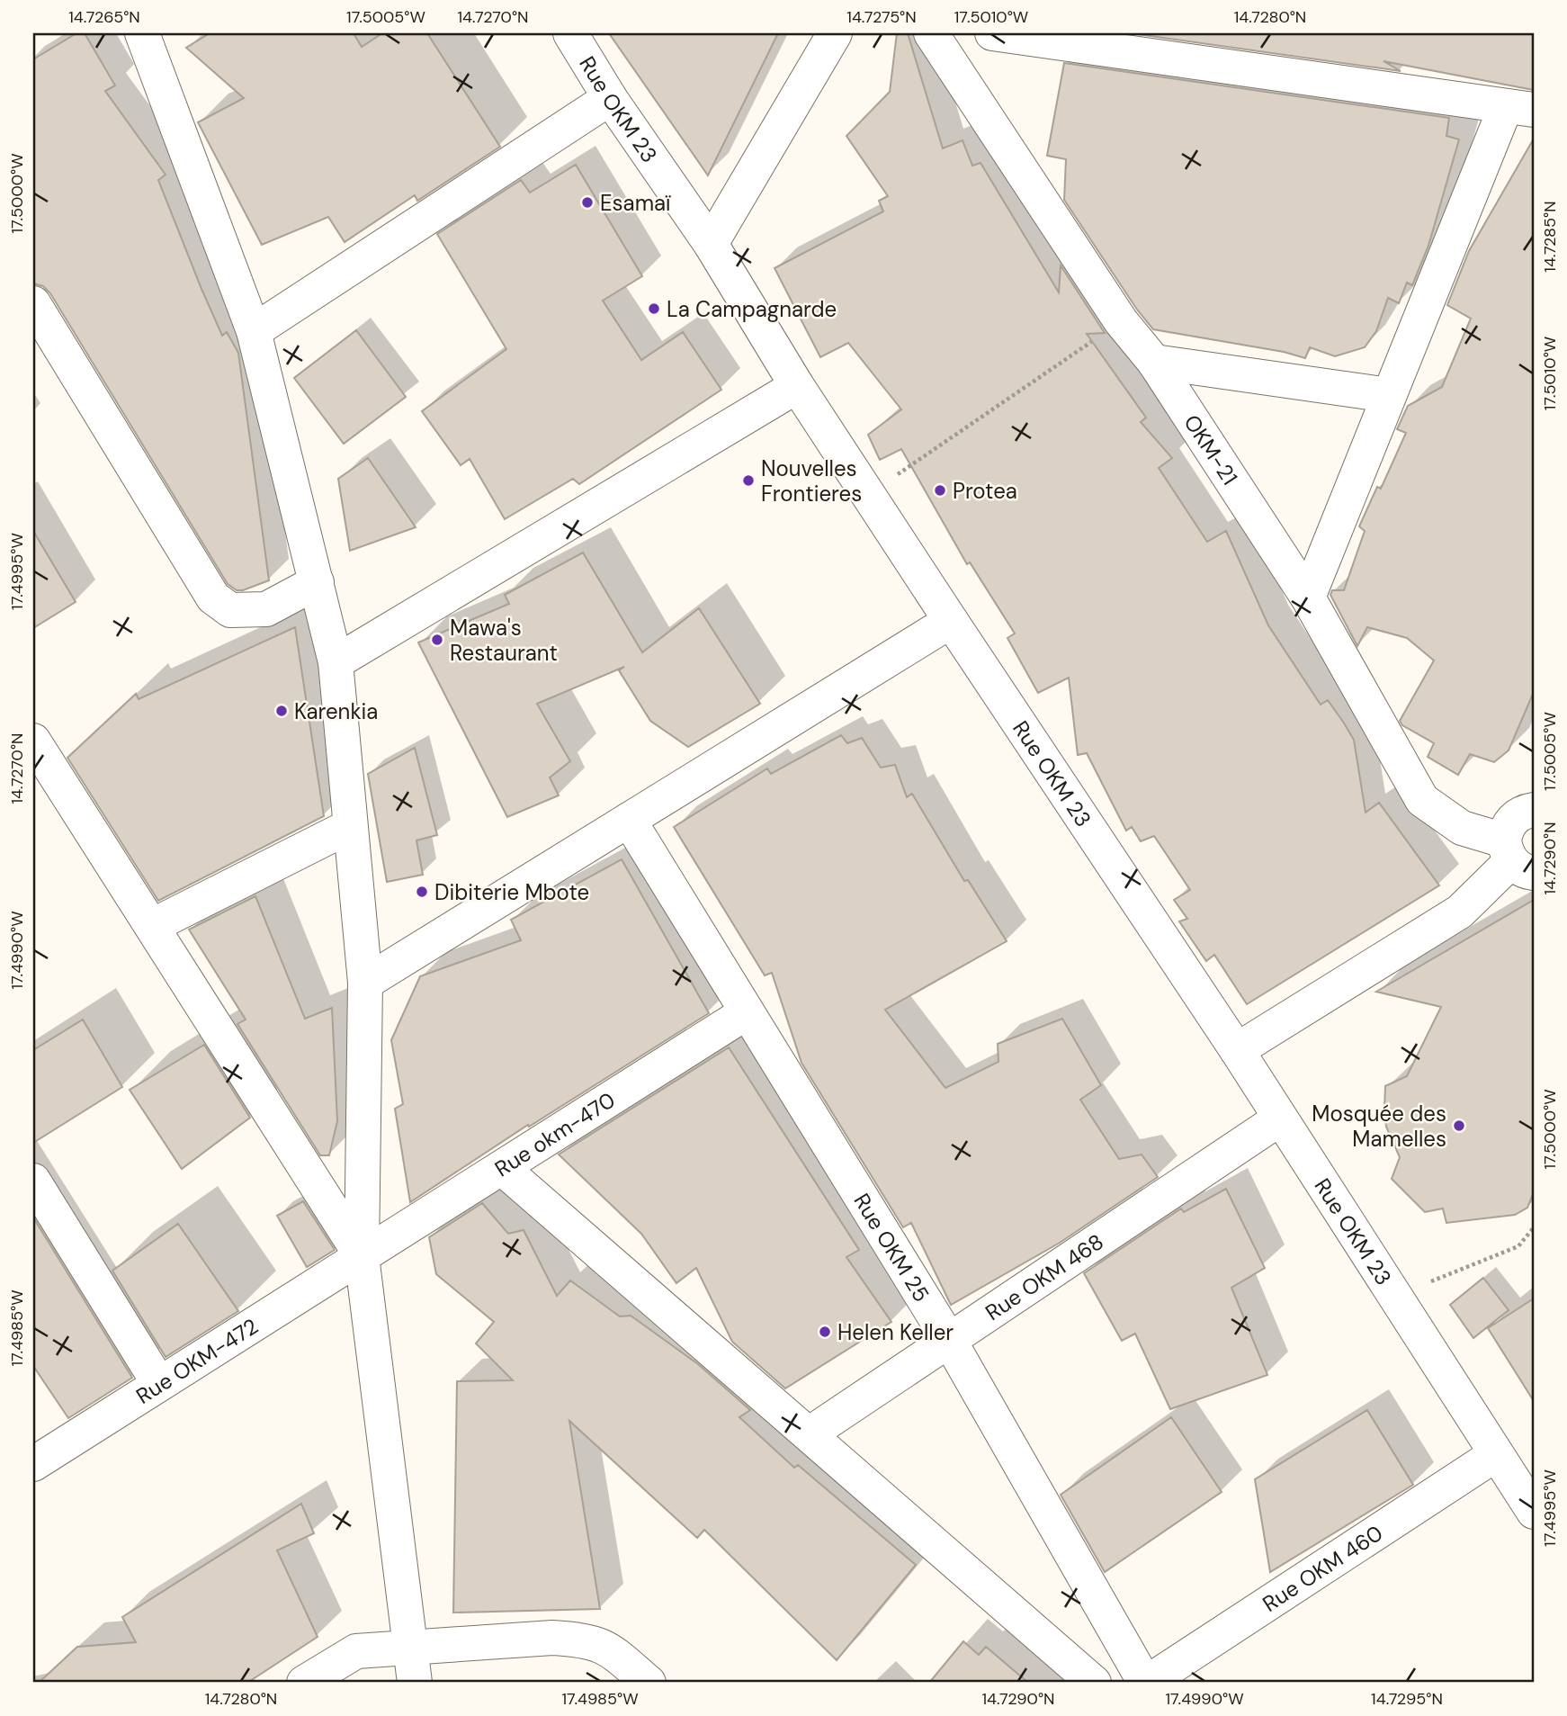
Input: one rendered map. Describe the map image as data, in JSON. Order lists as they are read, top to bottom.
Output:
{
  "streets": {
    "street": [
      "Rue OKM 23",
      "OKM-21",
      "Rue okm-470",
      "Rue OKM 25",
      "Rue OKM 468",
      "Rue OKM-472",
      "Rue OKM 460"
    ]
  },
  "crossings": [
    ["Rue OKM 23", "Rue OKM 468"],
    ["Rue OKM 23", "Rue OKM 460"],
    ["Rue okm-470", "Rue OKM 25"],
    ["Rue okm-470", "Rue OKM-472"],
    ["Rue OKM 25", "Rue OKM 468"],
    ["Rue OKM 25", "Rue OKM 460"]
  ],
  "places": [
    "Esamaï",
    "La Campagnarde",
    "Nouvelles Frontieres",
    "Protea",
    "Mawa's Restaurant",
    "Karenkia",
    "Dibiterie Mbote",
    "Mosquée des Mamelles",
    "Helen Keller"
  ],
  "coordinates": [
    "14.7265°N",
    "17.5005°W",
    "14.7270°N",
    "14.7275°N",
    "17.5010°W",
    "14.7280°N",
    "17.5000°W",
    "14.7285°N",
    "17.4995°W",
    "14.7290°N",
    "17.4990°W",
    "17.4985°W",
    "14.7295°N"
  ]
}
